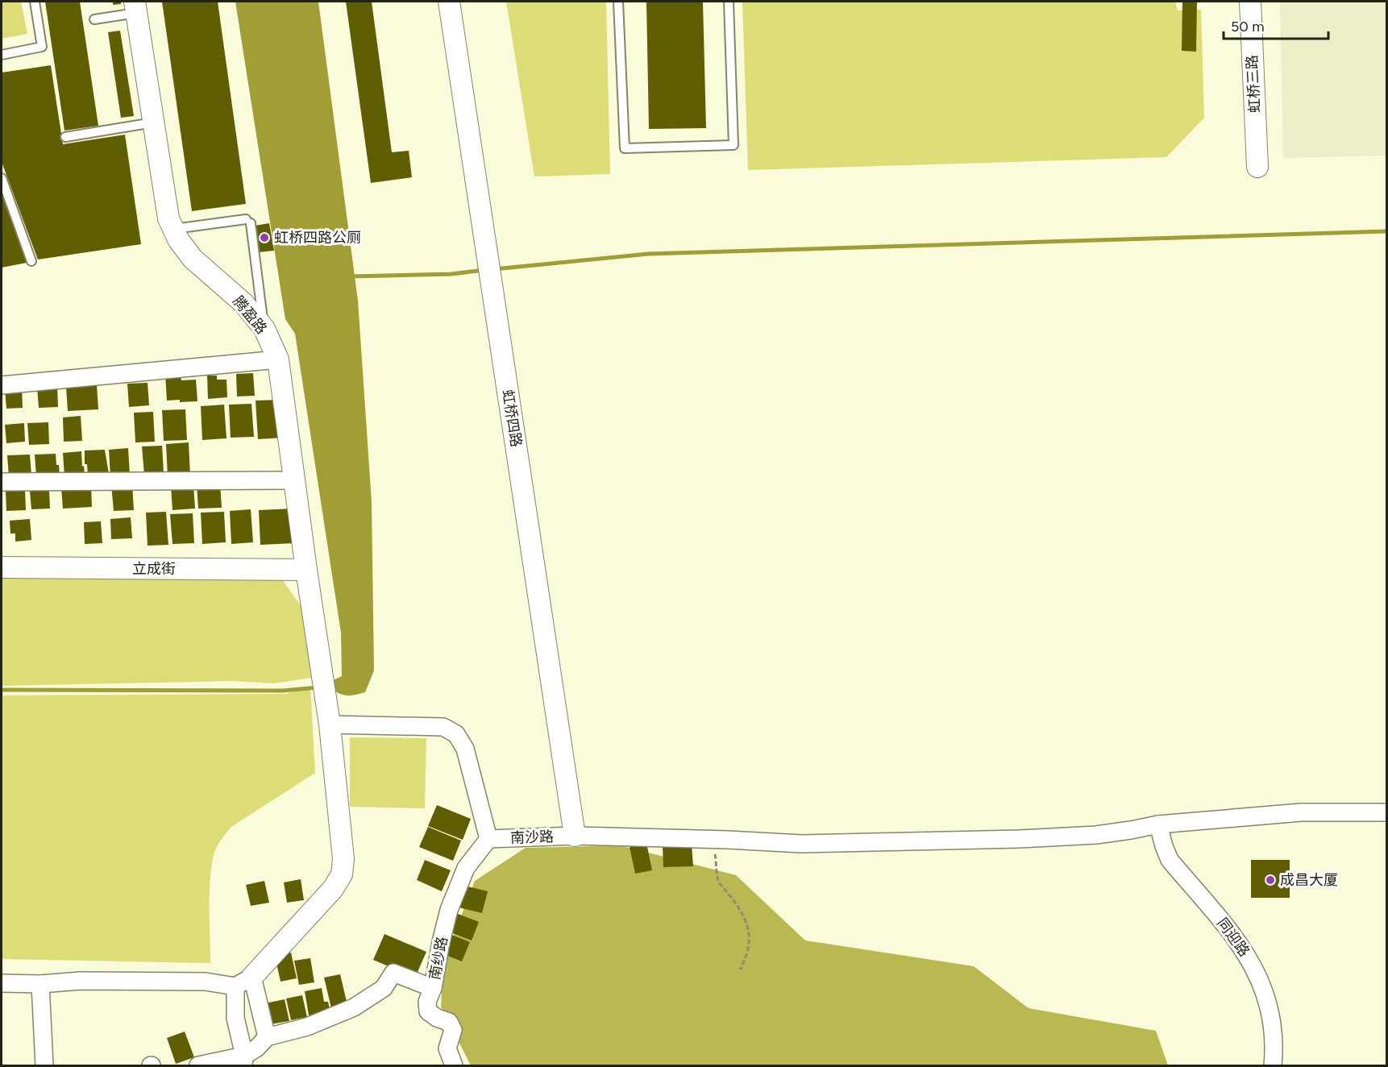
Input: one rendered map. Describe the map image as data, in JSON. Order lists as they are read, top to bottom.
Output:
{
  "streets": {
    "street": [
      "虹桥三路",
      "腾盈路",
      "虹桥四路",
      "立成街",
      "南沙路",
      "同迎路",
      "南纱路"
    ]
  },
  "crossings": [
    ["腾盈路", "立成街"],
    ["虹桥四路", "南沙路"],
    ["南沙路", "同迎路"],
    ["南沙路", "南纱路"]
  ],
  "places": ["虹桥四路公厕", "成昌大厦"],
  "scale_bar": "50 m"
}
